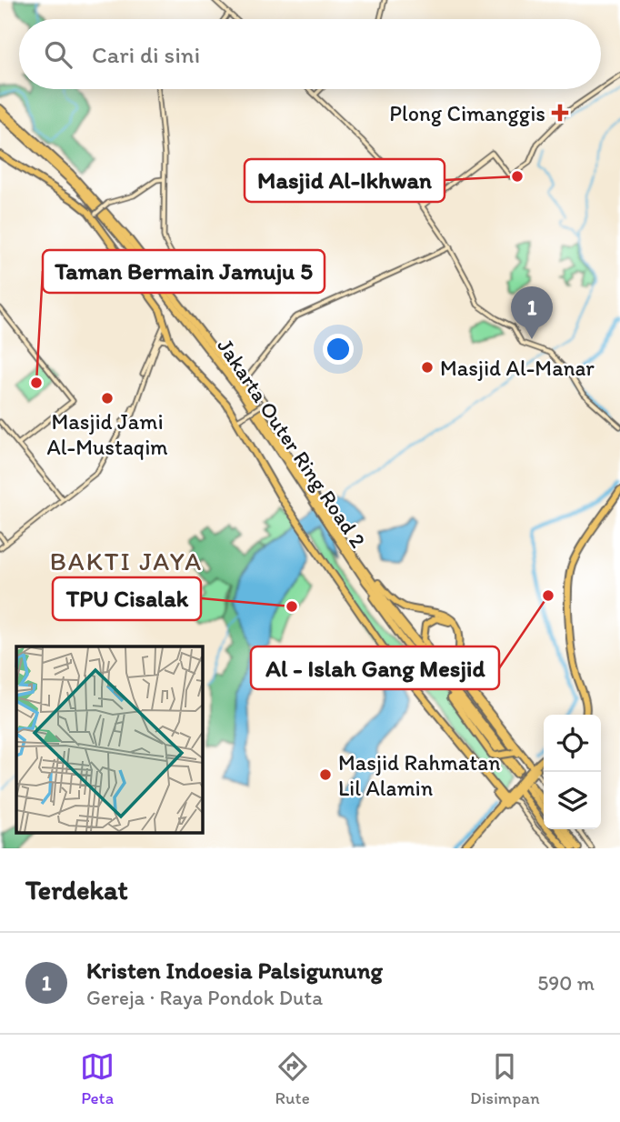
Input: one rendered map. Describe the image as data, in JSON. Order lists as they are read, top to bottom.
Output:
{
  "streets": {
    "highway": ["Jakarta Outer Ring Road 2"]
  },
  "districts": ["BAKTI JAYA"],
  "places": {
    "health": ["Plong Cimanggis"],
    "other": [
      "Masjid Al-Ikhwan",
      "Masjid Al-Manar",
      "Taman Bermain Jamuju 5",
      "Masjid Jami Al-Mustaqim",
      "Al - Islah Gang Mesjid",
      "TPU Cisalak",
      "Masjid Rahmatan Lil Alamin"
    ]
  },
  "page": {
    "search": "Cari di sini",
    "pins": "1",
    "heading": "Terdekat",
    "list": [
      {
        "mark": "1",
        "name": "Kristen Indoesia Palsigunung",
        "note": "Gereja · Raya Pondok Duta",
        "value": "590 m"
      }
    ],
    "nav": ["Peta", "Rute", "Disimpan"]
  }
}
